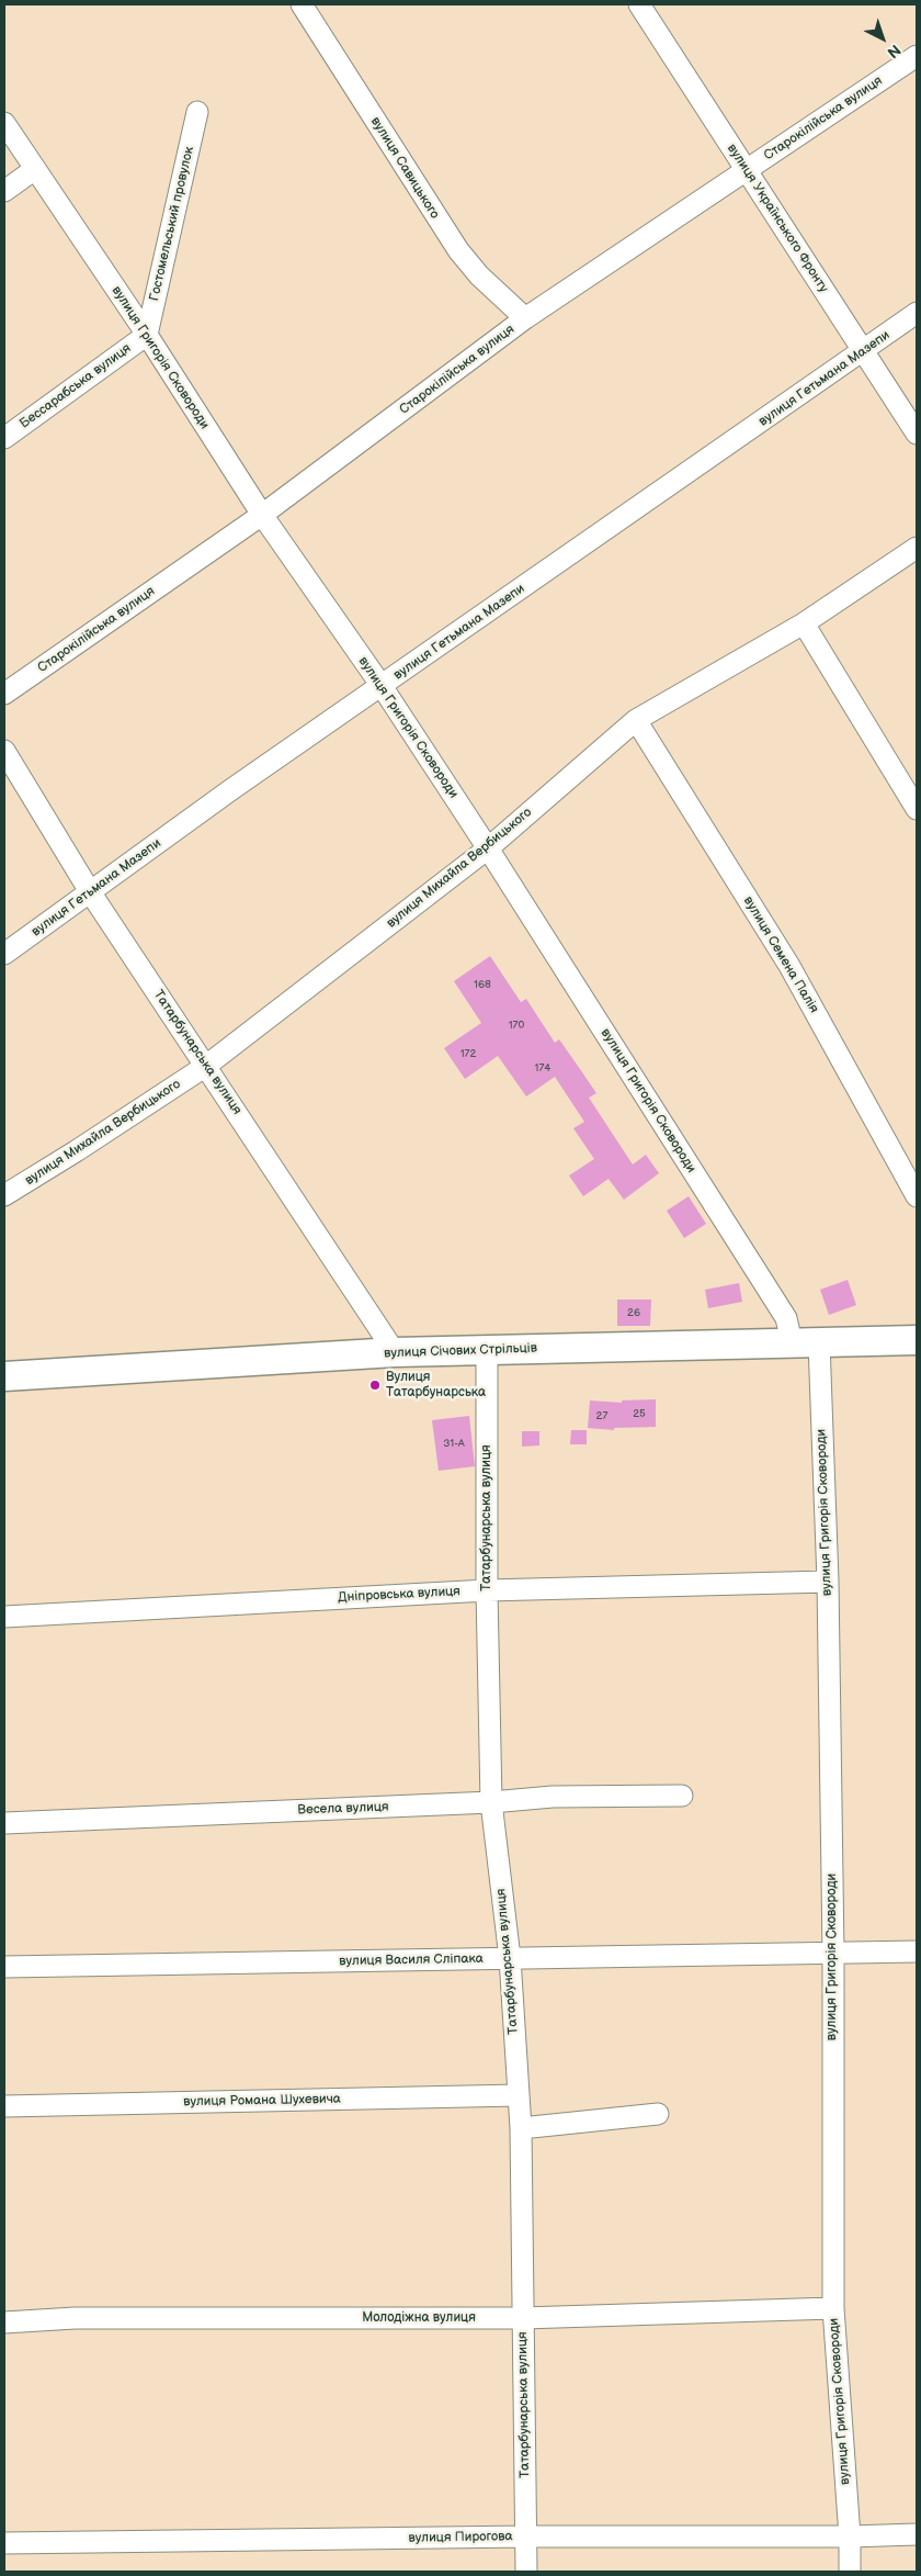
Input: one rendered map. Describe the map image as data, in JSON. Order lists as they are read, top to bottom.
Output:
{
  "streets": {
    "main road": ["вулиця Січових Стрільців"],
    "street": [
      "Старокілійська вулиця",
      "вулиця Савицького",
      "вулиця Українського Фронту",
      "Гостомельський провулок",
      "вулиця Григорія Сковороди",
      "вулиця Гетьмана Мазепи",
      "Бессарабська вулиця",
      "вулиця Михайла Вербицького",
      "вулиця Семена Палія",
      "Татарбунарська вулиця",
      "Дніпровська вулиця",
      "Весела вулиця",
      "вулиця Василя Сліпака",
      "вулиця Романа Шухевича",
      "Молодіжна вулиця",
      "вулиця Пирогова"
    ]
  },
  "crossings": [
    ["Старокілійська вулиця", "вулиця Савицького"],
    ["Старокілійська вулиця", "вулиця Українського Фронту"],
    ["Старокілійська вулиця", "вулиця Григорія Сковороди"],
    ["вулиця Українського Фронту", "вулиця Гетьмана Мазепи"],
    ["Гостомельський провулок", "вулиця Григорія Сковороди"],
    ["Гостомельський провулок", "Бессарабська вулиця"],
    ["вулиця Григорія Сковороди", "вулиця Гетьмана Мазепи"],
    ["вулиця Григорія Сковороди", "Бессарабська вулиця"],
    ["вулиця Григорія Сковороди", "вулиця Михайла Вербицького"],
    ["вулиця Григорія Сковороди", "вулиця Січових Стрільців"],
    ["вулиця Григорія Сковороди", "Дніпровська вулиця"],
    ["вулиця Григорія Сковороди", "вулиця Василя Сліпака"],
    ["вулиця Григорія Сковороди", "Молодіжна вулиця"],
    ["вулиця Григорія Сковороди", "вулиця Пирогова"],
    ["вулиця Гетьмана Мазепи", "Татарбунарська вулиця"],
    ["вулиця Михайла Вербицького", "вулиця Семена Палія"],
    ["вулиця Михайла Вербицького", "Татарбунарська вулиця"],
    ["Татарбунарська вулиця", "вулиця Січових Стрільців"],
    ["Татарбунарська вулиця", "Дніпровська вулиця"],
    ["Татарбунарська вулиця", "Весела вулиця"],
    ["Татарбунарська вулиця", "вулиця Василя Сліпака"],
    ["Татарбунарська вулиця", "вулиця Романа Шухевича"],
    ["Татарбунарська вулиця", "Молодіжна вулиця"],
    ["Татарбунарська вулиця", "вулиця Пирогова"]
  ],
  "places": ["Вулиця Татарбунарська"],
  "house_numbers": [
    "168",
    "170",
    "172",
    "174",
    "26",
    "25",
    "27",
    "31-А"
  ],
  "north": "bottom right"
}
